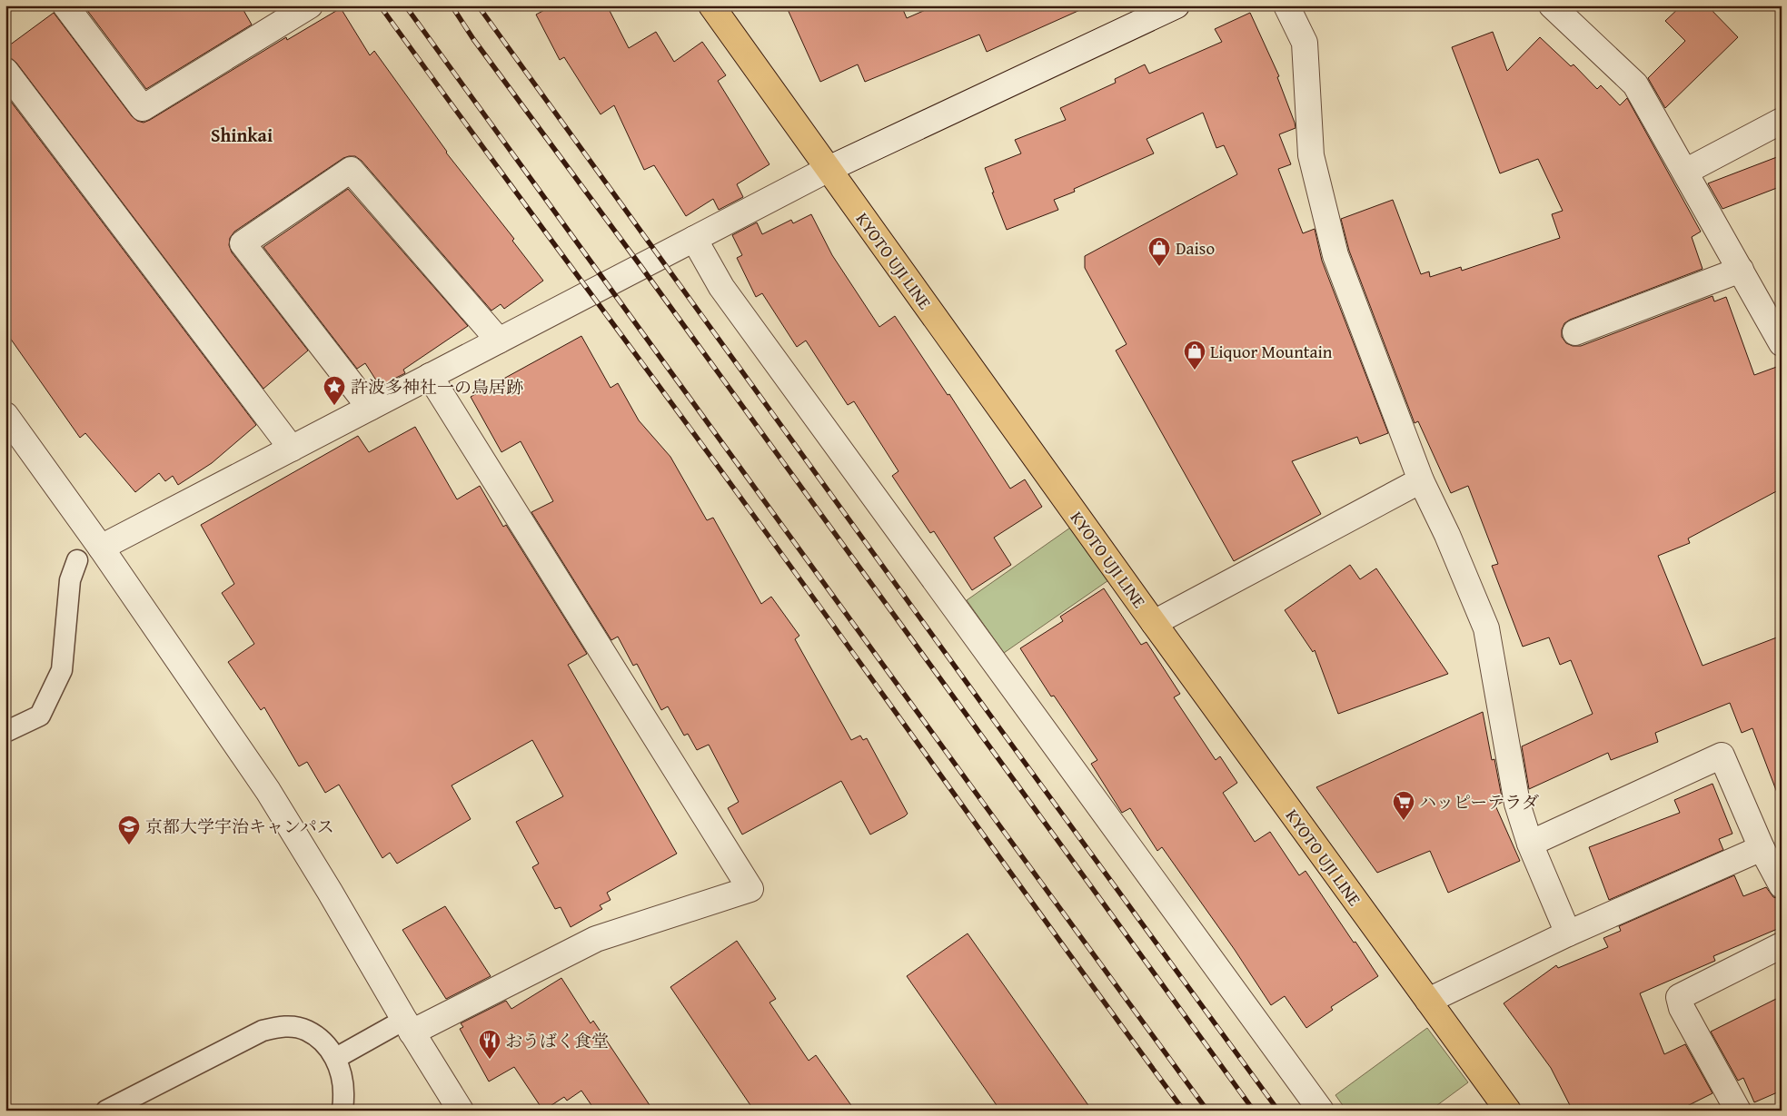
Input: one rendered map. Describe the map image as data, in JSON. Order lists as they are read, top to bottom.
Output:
{
  "streets": {
    "main road": ["KYOTO UJI LINE"]
  },
  "districts": ["Shinkai"],
  "places": {
    "shop": ["Daiso", "Liquor Mountain"],
    "place": ["許波多神社一の鳥居跡"],
    "supermarket": ["ハッピーテラダ"],
    "school or university": ["京都大学宇治キャンパス"],
    "restaurant": ["おうばく食堂"]
  }
}
